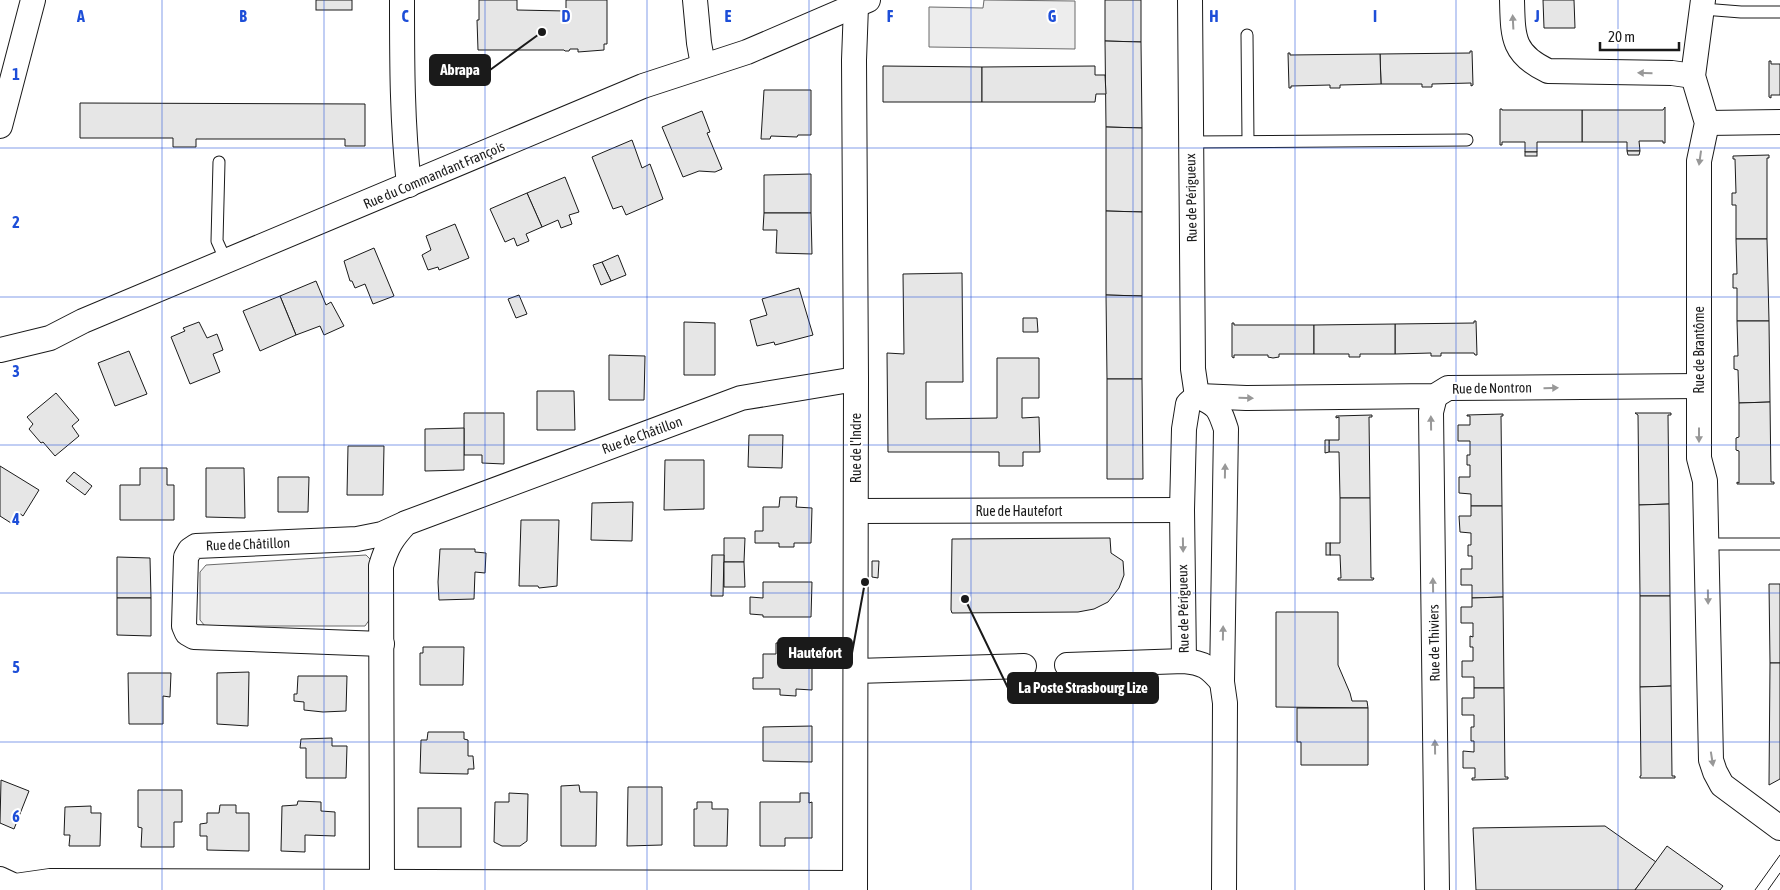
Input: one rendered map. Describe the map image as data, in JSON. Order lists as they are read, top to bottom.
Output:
{
  "streets": {
    "street": [
      "Rue du Commandant François",
      "Rue de Périgueux",
      "Rue de Brantôme",
      "Rue de Nontron",
      "Rue de Châtillon",
      "Rue de l'Indre",
      "Rue de Hautefort",
      "Rue de Thiviers"
    ]
  },
  "crossings": [
    ["Rue du Commandant François", "Rue de l'Indre"],
    ["Rue de Périgueux", "Rue de Nontron"],
    ["Rue de Périgueux", "Rue de Hautefort"],
    ["Rue de Brantôme", "Rue de Nontron"],
    ["Rue de Nontron", "Rue de Thiviers"],
    ["Rue de Châtillon", "Rue de l'Indre"],
    ["Rue de l'Indre", "Rue de Hautefort"]
  ],
  "one_way": ["Rue de Brantôme", "Rue de Nontron"],
  "places": ["Abrapa", "Hautefort", "La Poste Strasbourg Lize"],
  "scale_bar": "20 m",
  "grid": {
    "columns": [
      "A",
      "B",
      "C",
      "D",
      "E",
      "F",
      "G",
      "H",
      "I",
      "J"
    ],
    "rows": [
      "1",
      "2",
      "3",
      "4",
      "5",
      "6"
    ]
  }
}
